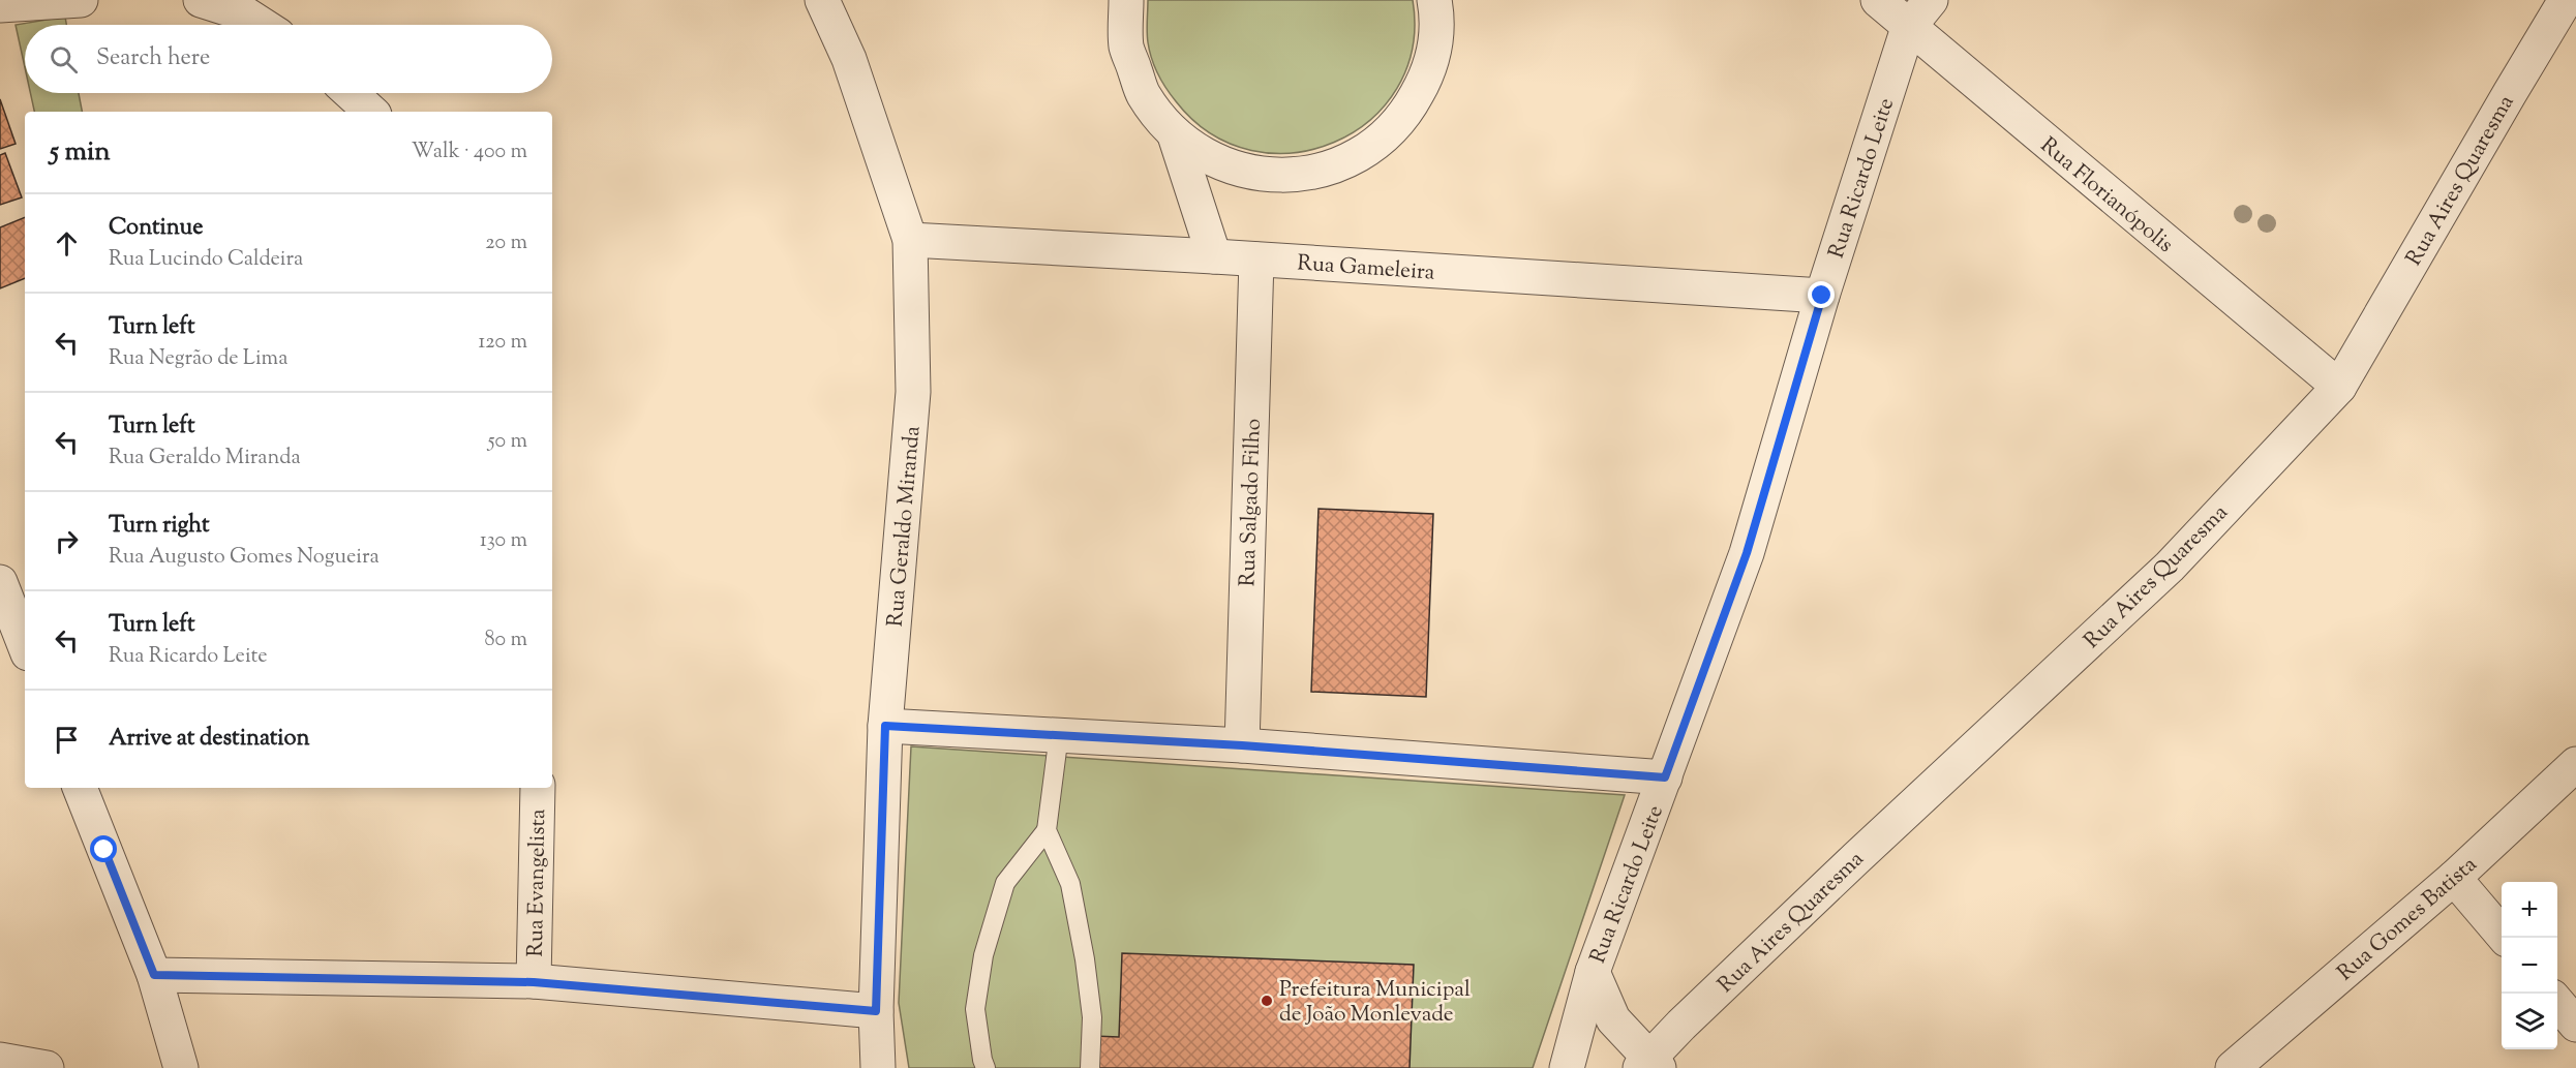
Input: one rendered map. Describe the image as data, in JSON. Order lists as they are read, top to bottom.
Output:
{
  "streets": {
    "street": [
      "Rua Ricardo Leite",
      "Rua Aires Quaresma",
      "Rua Florianópolis",
      "Rua Gameleira",
      "Rua Salgado Filho",
      "Rua Geraldo Miranda",
      "Rua Evangelista",
      "Rua Gomes Batista"
    ]
  },
  "crossings": [
    ["Rua Ricardo Leite", "Rua Florianópolis"],
    ["Rua Ricardo Leite", "Rua Gameleira"],
    ["Rua Aires Quaresma", "Rua Florianópolis"],
    ["Rua Gameleira", "Rua Salgado Filho"],
    ["Rua Gameleira", "Rua Geraldo Miranda"]
  ],
  "places": ["Prefeitura Municipal de João Monlevade"],
  "page": {
    "search": "Search here",
    "heading": ["5 min", "Walk · 400 m"],
    "list": [
      ["Continue", "Rua Lucindo Caldeira", "20 m"],
      ["Turn left", "Rua Negrão de Lima", "120 m"],
      ["Turn left", "Rua Geraldo Miranda", "50 m"],
      ["Turn right", "Rua Augusto Gomes Nogueira", "130 m"],
      ["Turn left", "Rua Ricardo Leite", "80 m"],
      "Arrive at destination"
    ],
    "map_buttons": ["+", "−"]
  }
}
